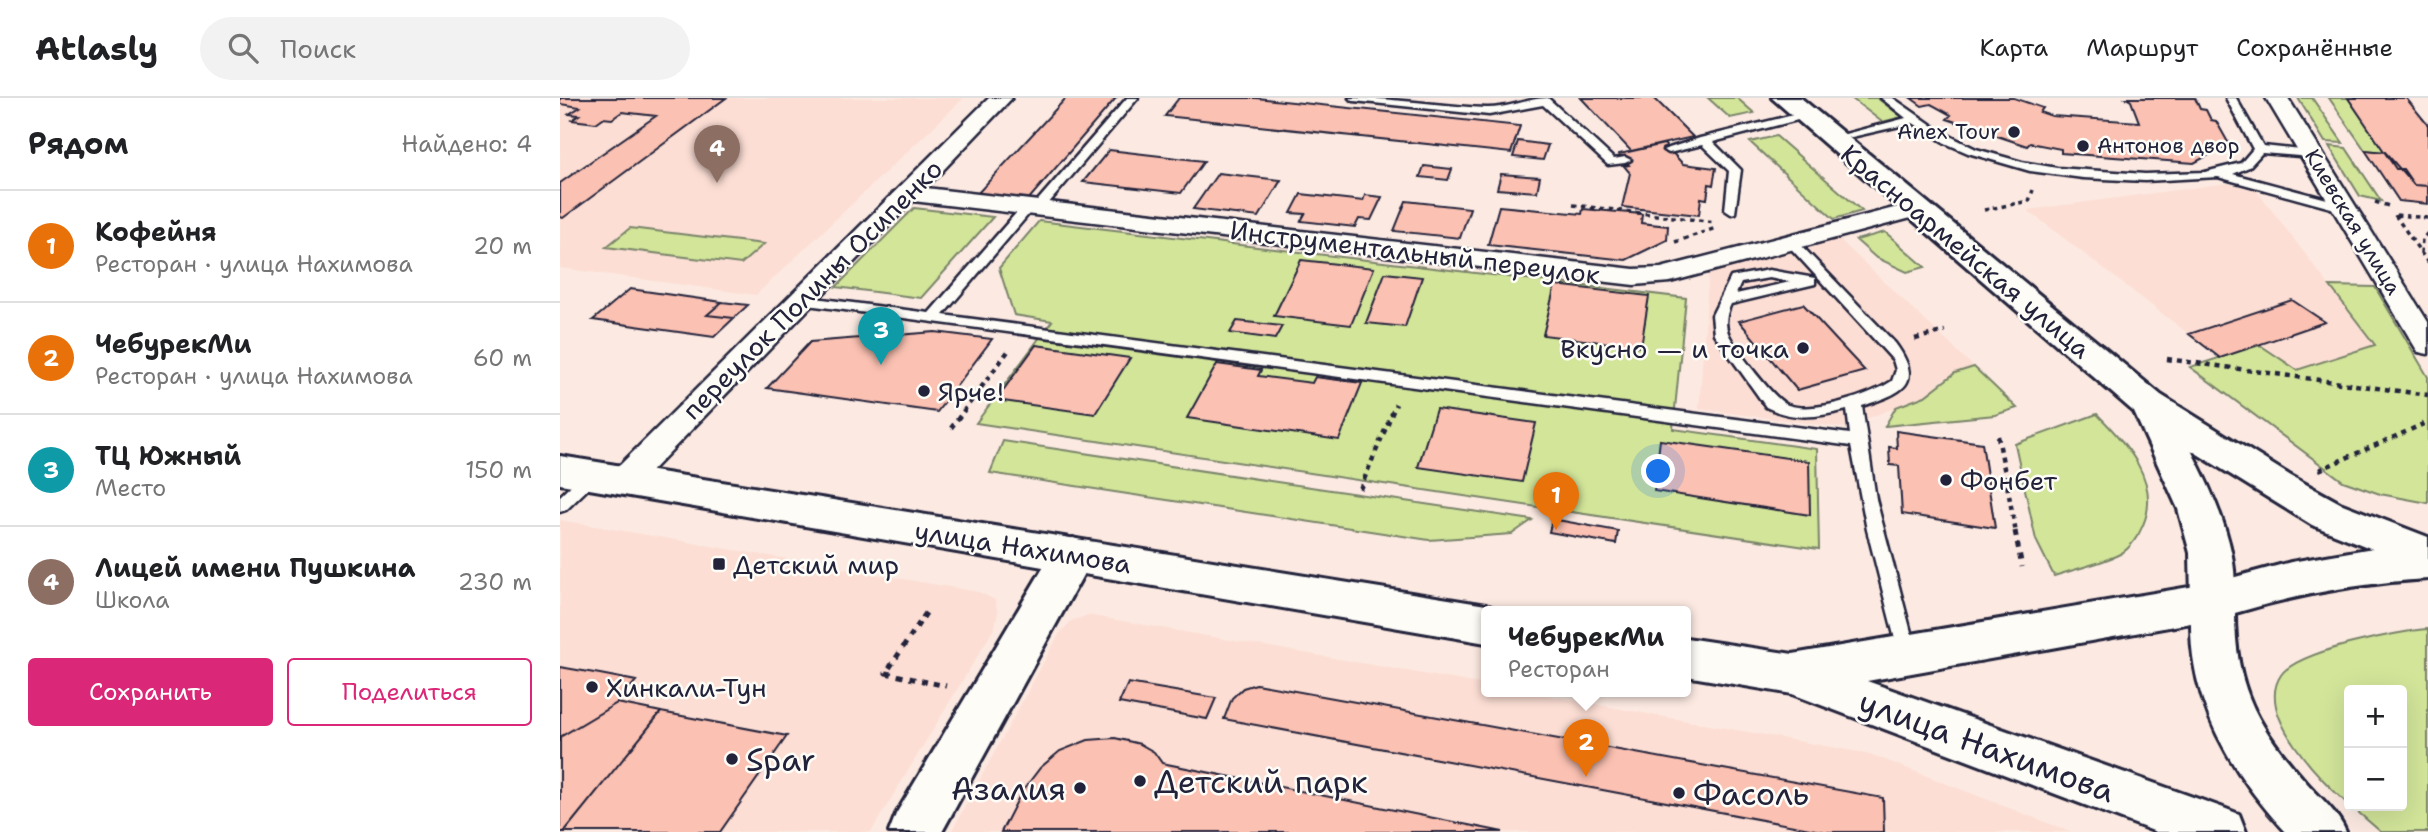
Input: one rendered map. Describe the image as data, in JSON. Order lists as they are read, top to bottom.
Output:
{
  "streets": {
    "main road": ["Красноармейская улица", "улица Нахимова"],
    "street": ["Киевская улица", "Инструментальный переулок", "переулок Полины Осипенко"]
  },
  "crossings": [
    ["Красноармейская улица", "Инструментальный переулок"],
    ["Красноармейская улица", "улица Нахимова"],
    ["Инструментальный переулок", "переулок Полины Осипенко"],
    ["переулок Полины Осипенко", "улица Нахимова"]
  ],
  "places": {
    "other": [
      "Anex Tour",
      "Антонов двор",
      "Вкусно — и точка",
      "Ярче!",
      "Фонбет",
      "Хинкали-Тун",
      "Spar",
      "Детский парк",
      "Азалия",
      "Фасоль"
    ],
    "transit": ["Детский мир"]
  },
  "page": {
    "header": "Atlasly",
    "search": "Поиск",
    "nav": ["Карта", "Маршрут", "Сохранённые"],
    "heading": ["Рядом", "Найдено: 4"],
    "pins": [
      "4",
      "3",
      "1",
      "2"
    ],
    "list": [
      {
        "mark": "1",
        "name": "Кофейня",
        "note": "Ресторан · улица Нахимова",
        "value": "20 m"
      },
      {
        "mark": "2",
        "name": "ЧебурекМи",
        "note": "Ресторан · улица Нахимова",
        "value": "60 m"
      },
      {
        "mark": "3",
        "name": "ТЦ Южный",
        "note": "Место",
        "value": "150 m"
      },
      {
        "mark": "4",
        "name": "Лицей имени Пушкина",
        "note": "Школа",
        "value": "230 m"
      }
    ],
    "popup": ["ЧебурекМи", "Ресторан"],
    "buttons": ["Сохранить", "Поделиться"],
    "map_buttons": ["+", "−"]
  }
}
